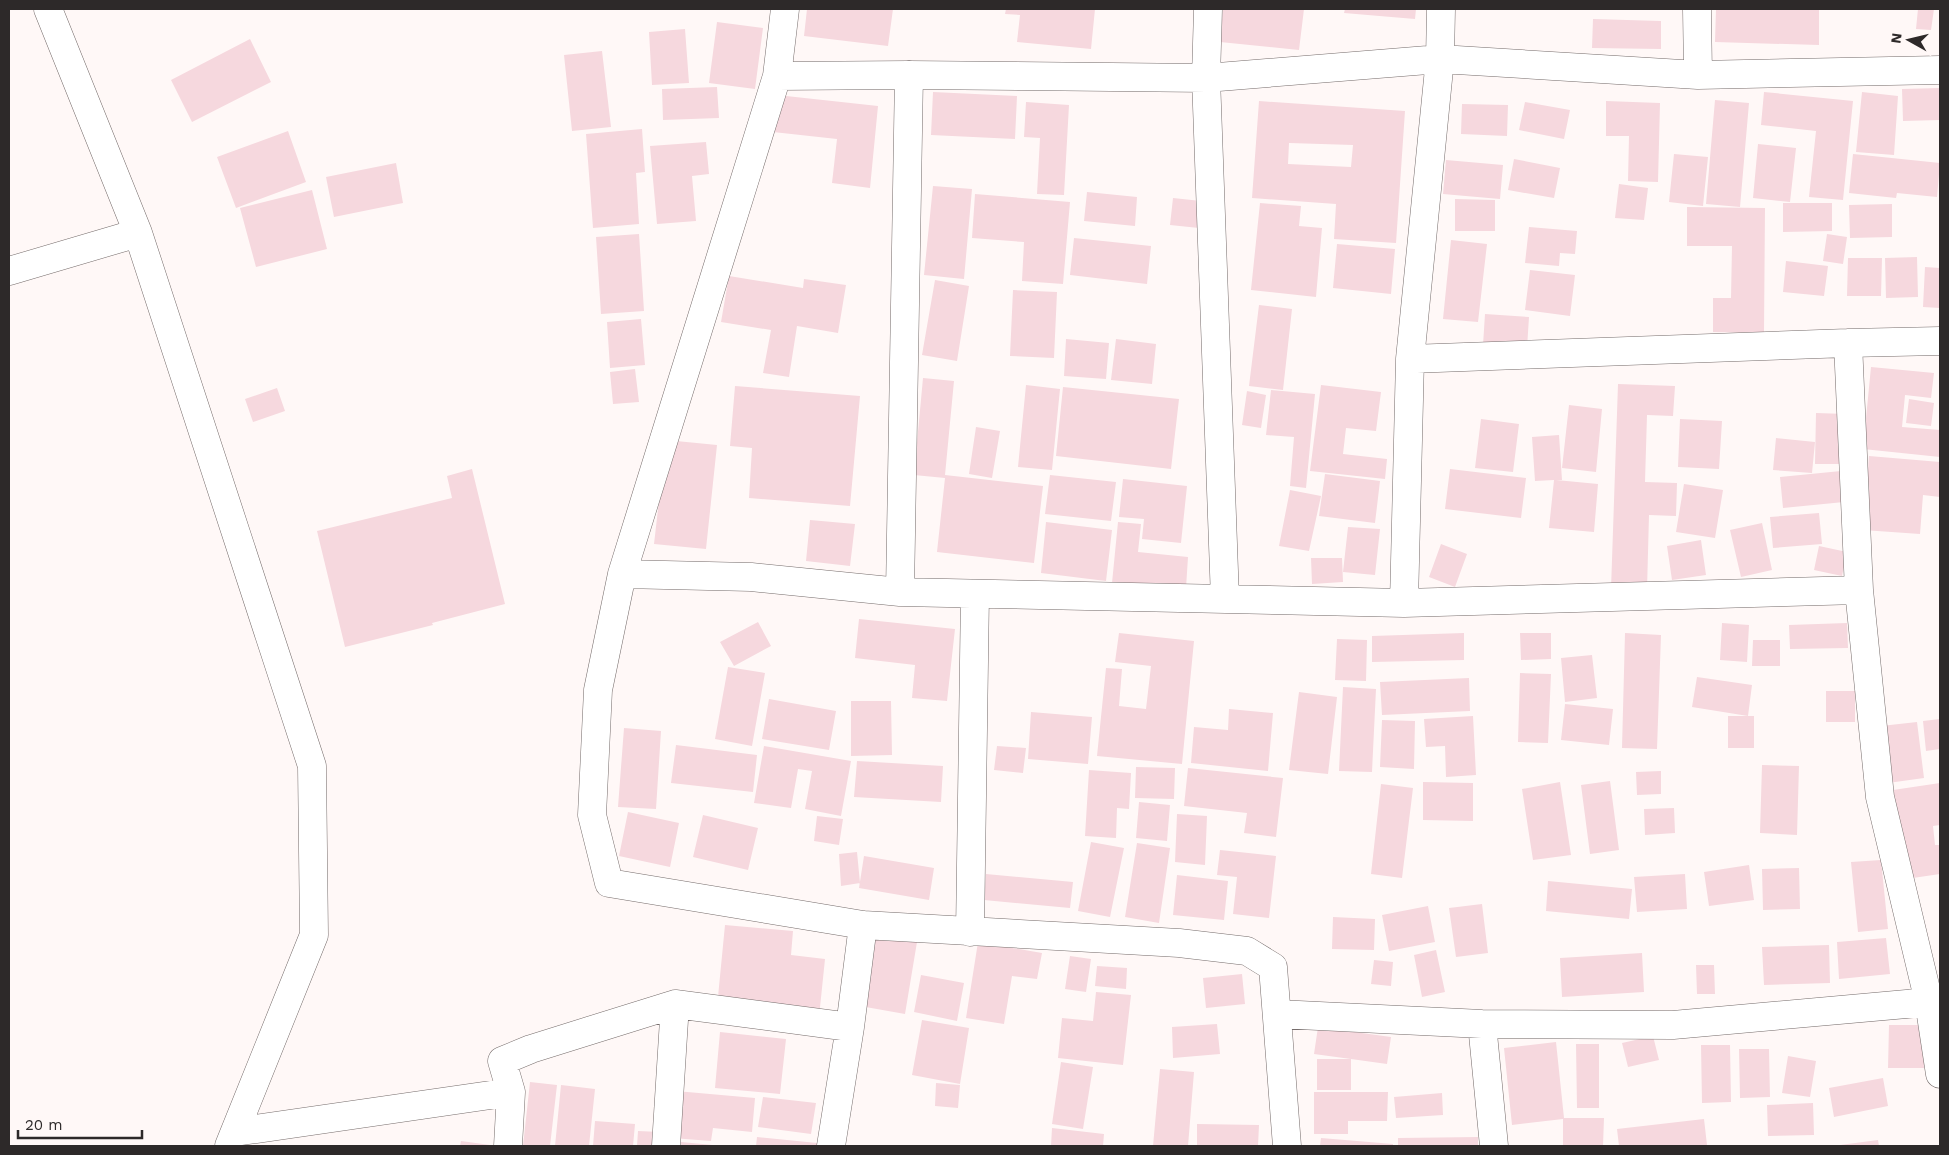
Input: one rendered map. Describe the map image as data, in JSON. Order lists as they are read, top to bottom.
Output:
{
  "scale_bar": "20 m",
  "north": "left"
}
